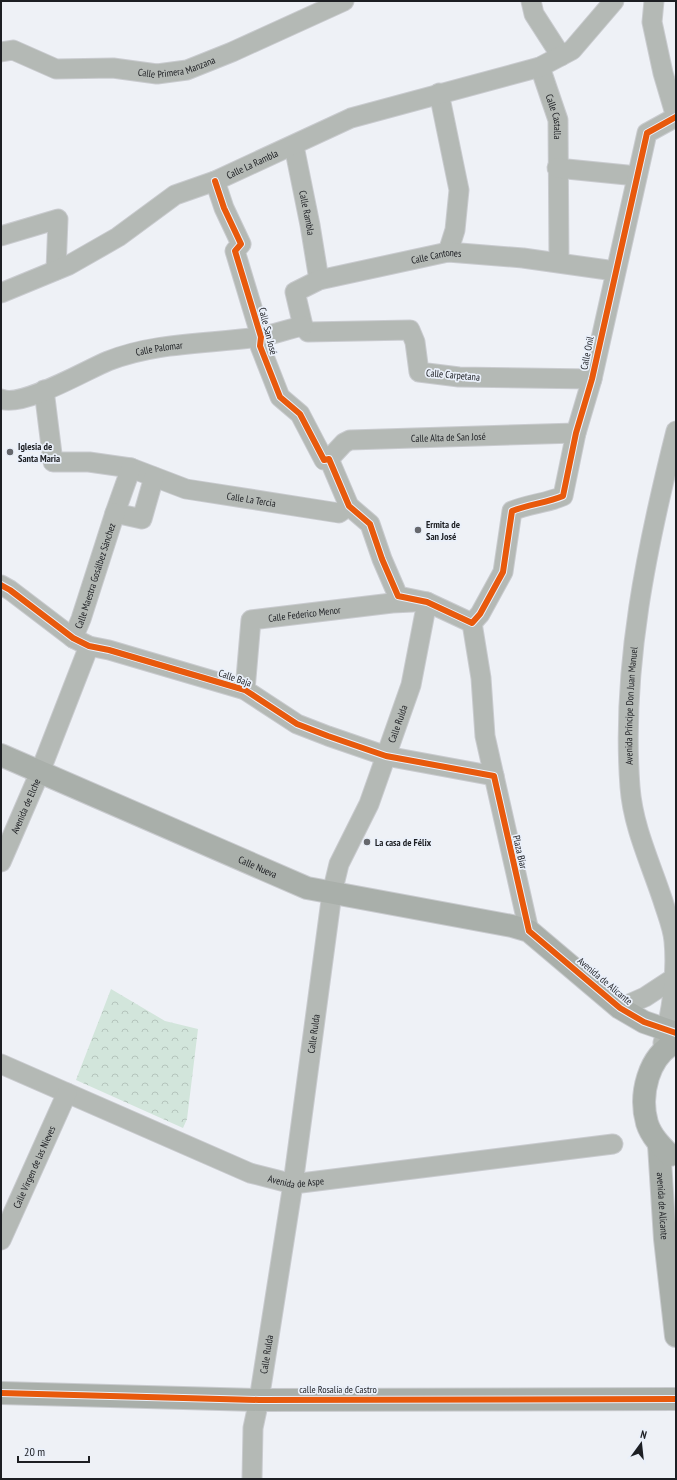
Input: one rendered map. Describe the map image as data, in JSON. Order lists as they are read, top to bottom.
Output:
{
  "streets": {
    "street": [
      "Calle Primera Manzana",
      "Calle Castalla",
      "Calle La Rambla",
      "Calle Rambla",
      "Calle Cantones",
      "Calle San José",
      "Calle Palomar",
      "Calle Onil",
      "Calle Carpetana",
      "Calle Alta de San José",
      "Calle La Tercia",
      "Calle Maestra Gosálbez Sánchez",
      "Calle Federico Menor",
      "Calle Baja",
      "Avenida Príncipe Don Juan Manuel",
      "Calle Rulda",
      "Avenida de Elche",
      "Plaza Biar",
      "Calle Nueva",
      "Avenida de Alicante",
      "Calle Virgen de las Nieves",
      "Avenida de Aspe",
      "avenida de Alicante",
      "calle Rosalía de Castro"
    ]
  },
  "crossings": [
    ["Calle Castalla", "Calle La Rambla"],
    ["Calle Castalla", "Calle Cantones"],
    ["Calle La Rambla", "Calle Rambla"],
    ["Calle La Rambla", "Calle San José"],
    ["Calle Rambla", "Calle Cantones"],
    ["Calle Cantones", "Calle Palomar"],
    ["Calle Cantones", "Calle Onil"],
    ["Calle Cantones", "Calle Carpetana"],
    ["Calle San José", "Calle Palomar"],
    ["Calle San José", "Calle Alta de San José"],
    ["Calle San José", "Calle La Tercia"],
    ["Calle San José", "Calle Federico Menor"],
    ["Calle San José", "Calle Rulda"],
    ["Calle Palomar", "Calle Carpetana"],
    ["Calle Palomar", "Calle La Tercia"],
    ["Calle Onil", "Calle Carpetana"],
    ["Calle Onil", "Calle Alta de San José"],
    ["Calle Onil", "Plaza Biar"],
    ["Calle Maestra Gosálbez Sánchez", "Calle Baja"],
    ["Calle Federico Menor", "Calle Baja"],
    ["Calle Federico Menor", "Calle Rulda"],
    ["Calle Baja", "Calle Rulda"],
    ["Calle Baja", "Plaza Biar"],
    ["Avenida Príncipe Don Juan Manuel", "Avenida de Alicante"],
    ["Calle Rulda", "Calle Nueva"],
    ["Calle Rulda", "Avenida de Aspe"],
    ["Calle Rulda", "calle Rosalía de Castro"],
    ["Avenida de Elche", "Calle Nueva"],
    ["Plaza Biar", "Calle Nueva"],
    ["Plaza Biar", "Avenida de Alicante"],
    ["Calle Nueva", "Avenida de Alicante"],
    ["Calle Virgen de las Nieves", "Avenida de Aspe"]
  ],
  "places": ["Iglesia de Santa Maria", "Ermita de San José", "La casa de Félix"],
  "scale_bar": "20 m",
  "north": "top"
}
